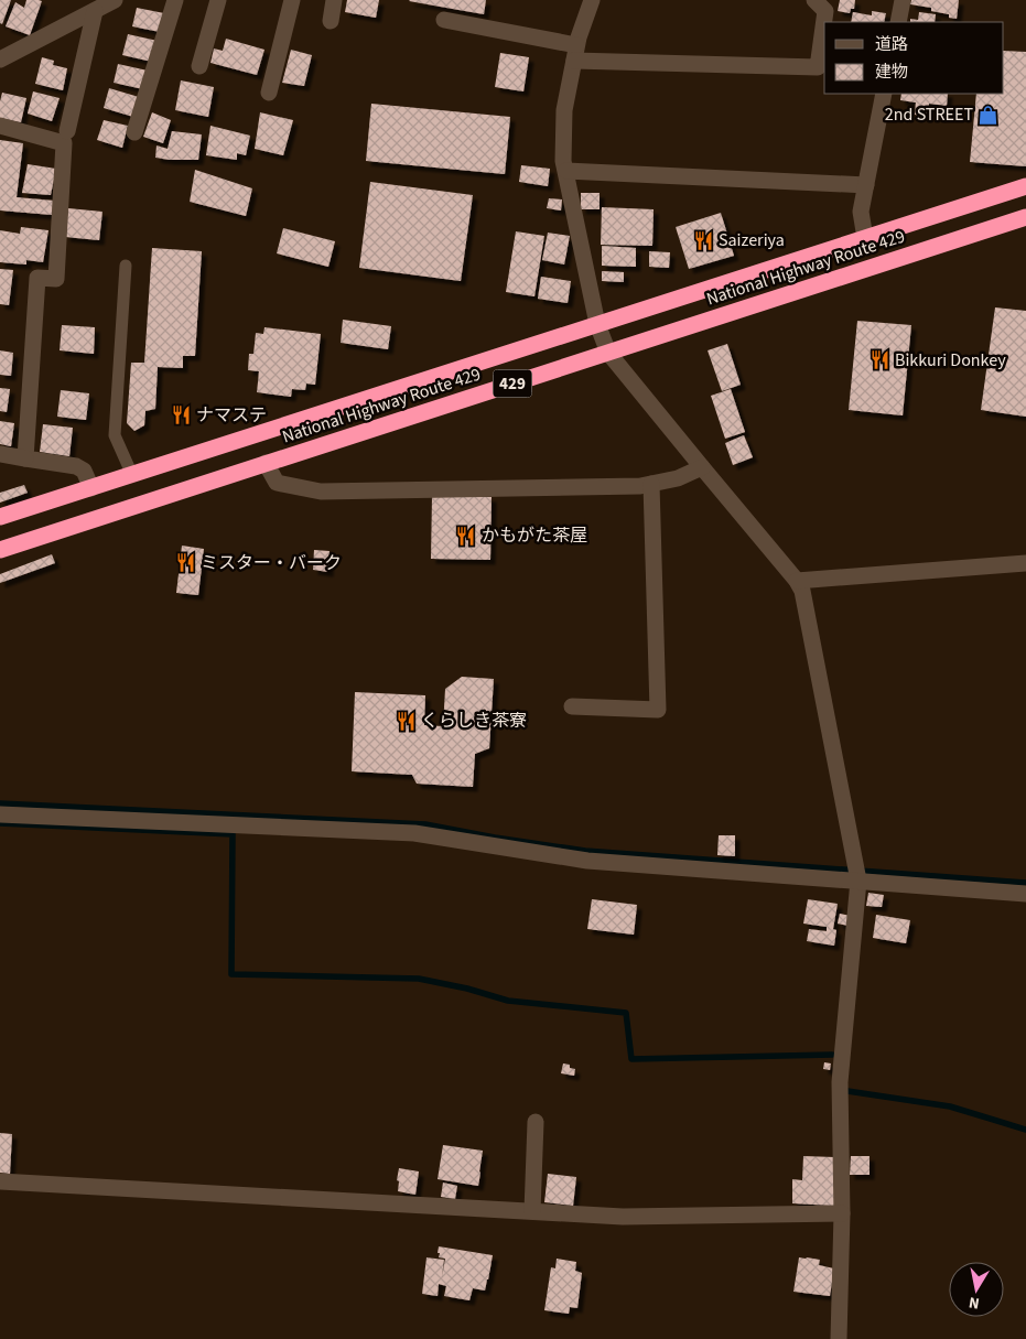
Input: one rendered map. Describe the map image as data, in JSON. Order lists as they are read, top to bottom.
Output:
{
  "streets": {
    "highway": ["National Highway Route 429", "429"]
  },
  "places": {
    "shop": ["2nd STREET"],
    "restaurant": [
      "Saizeriya",
      "Bikkuri Donkey",
      "ナマステ",
      "かもがた茶屋",
      "ミスター・バーク",
      "くらしき茶寮"
    ]
  },
  "legend": ["道路", "建物"],
  "north": "bottom"
}
